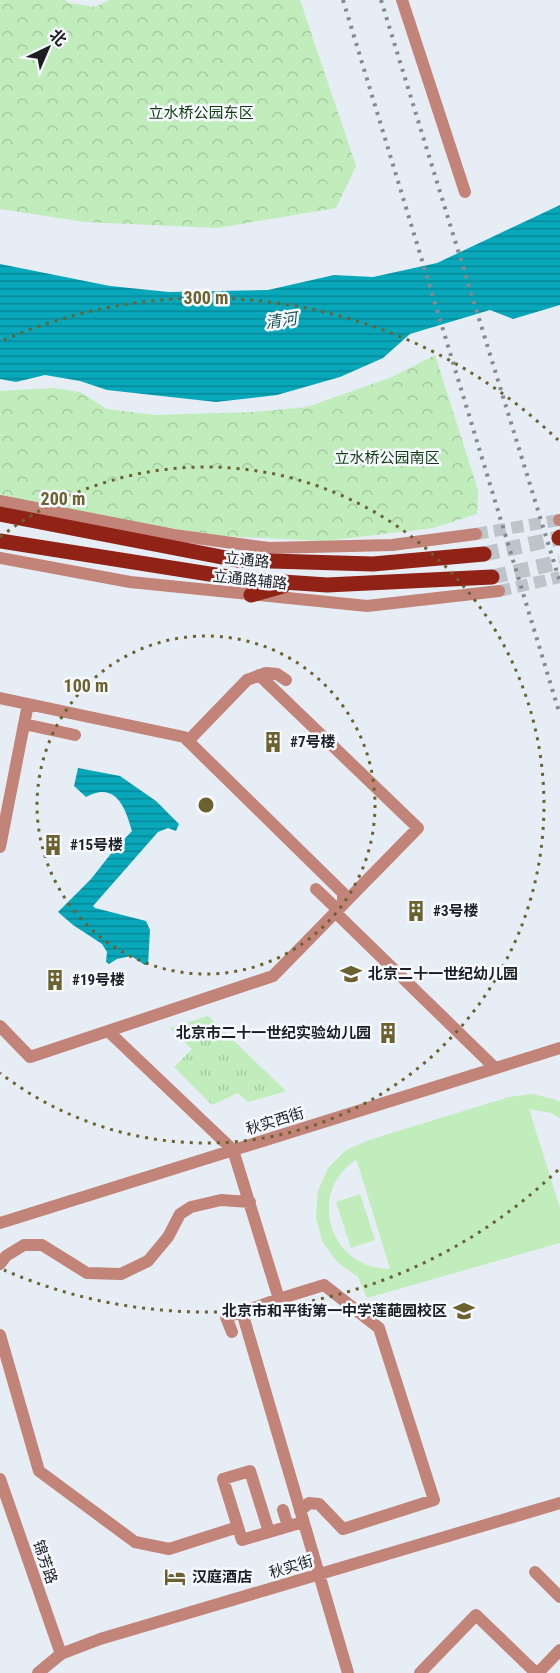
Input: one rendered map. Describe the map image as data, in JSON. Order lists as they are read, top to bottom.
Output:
{
  "streets": {
    "main road": ["立通路"],
    "street": [
      "立通路辅路",
      "秋实西街",
      "锦芳路",
      "秋实街"
    ]
  },
  "crossings": [
    ["立通路", "立通路辅路"],
    ["锦芳路", "秋实街"]
  ],
  "water": ["清河"],
  "parks": ["立水桥公园东区", "立水桥公园南区"],
  "places": {
    "building": [
      "#7号楼",
      "#15号楼",
      "#3号楼",
      "#19号楼",
      "北京市二十一世纪实验幼儿园"
    ],
    "school or university": ["北京二十一世纪幼儿园", "北京市和平街第一中学莲葩园校区"],
    "hotel": ["汉庭酒店"]
  },
  "north": "top right",
  "rings": ["300 m", "200 m", "100 m"]
}
